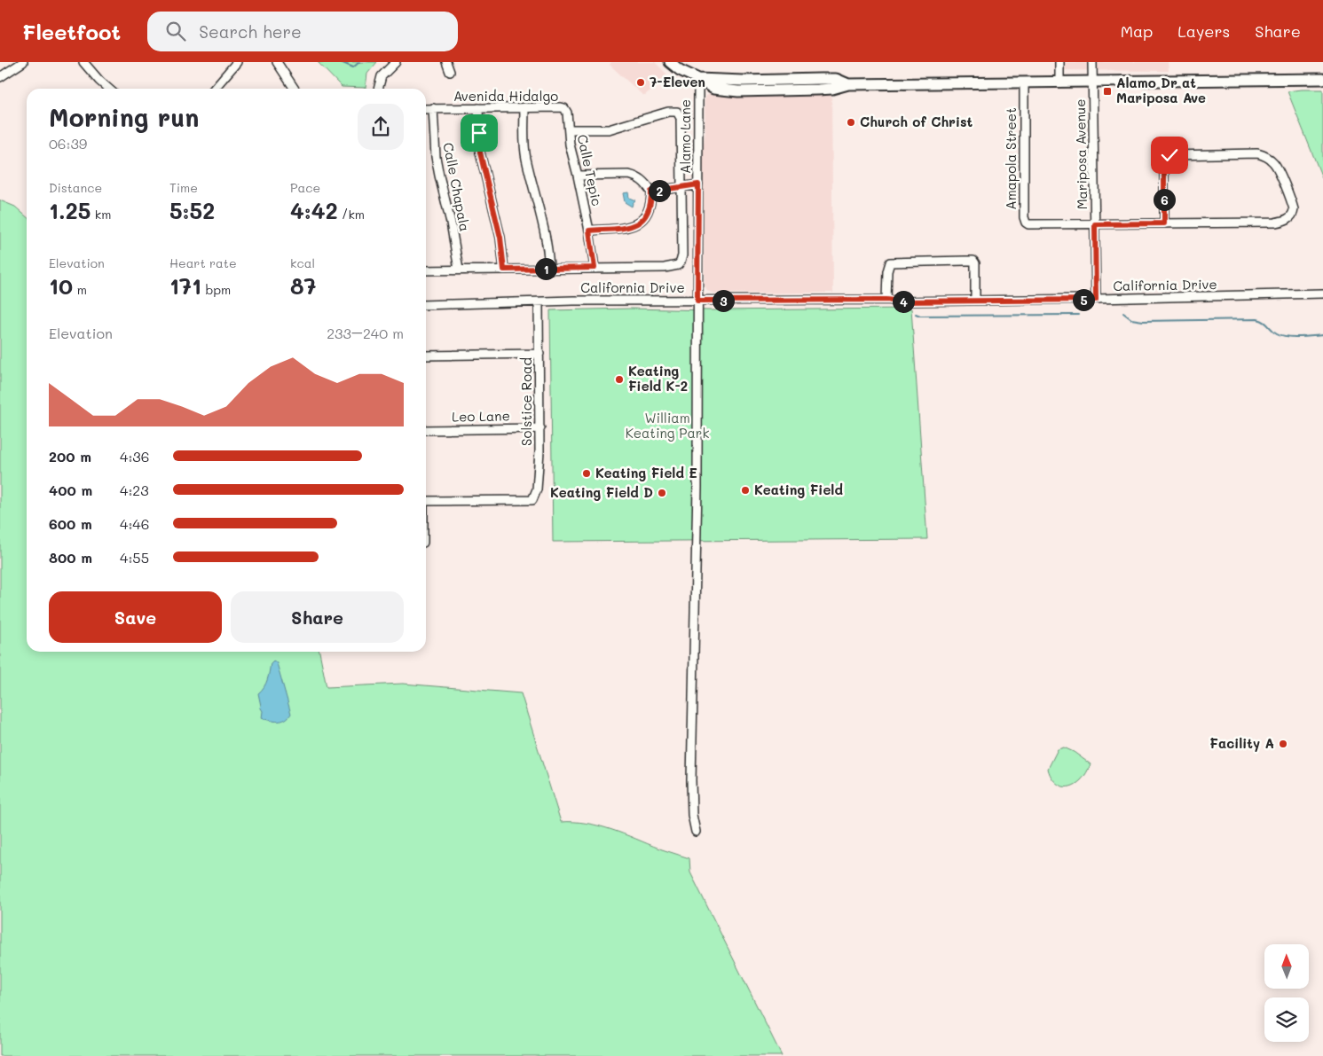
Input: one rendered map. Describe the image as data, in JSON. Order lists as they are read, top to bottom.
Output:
{
  "streets": {
    "street": [
      "Avenida Hidalgo",
      "Alamo Lane",
      "Mariposa Avenue",
      "Amapola Street",
      "Calle Tepic",
      "Calle Chapala",
      "California Drive",
      "Solstice Road",
      "Leo Lane"
    ]
  },
  "crossings": [
    ["Avenida Hidalgo", "Calle Tepic"],
    ["Avenida Hidalgo", "Calle Chapala"],
    ["Alamo Lane", "California Drive"],
    ["Mariposa Avenue", "Amapola Street"],
    ["Mariposa Avenue", "California Drive"],
    ["California Drive", "Solstice Road"],
    ["Solstice Road", "Leo Lane"]
  ],
  "parks": ["William Keating Park"],
  "places": {
    "other": [
      "7-Eleven",
      "Church of Christ",
      "Keating Field K-2",
      "Keating Field E",
      "Keating Field",
      "Keating Field D",
      "Facility A"
    ],
    "transit": ["Alamo Dr at Mariposa Ave"]
  },
  "north": "top",
  "page": {
    "header": "Fleetfoot",
    "search": "Search here",
    "nav": ["Map", "Layers", "Share"],
    "heading": ["Morning run", "06:39"],
    "stats": [
      ["Distance", "1.25 km"],
      ["Time", "5:52"],
      ["Pace", "4:42 /km"],
      ["Elevation", "10 m"],
      ["Heart rate", "171 bpm"],
      ["kcal", "87"]
    ],
    "pins": [
      "2",
      "6",
      "1",
      "5",
      "3",
      "4"
    ],
    "chart": ["Elevation", "233–240 m"],
    "list": [
      {
        "name": "200 m",
        "note": "4:36"
      },
      {
        "name": "400 m",
        "note": "4:23"
      },
      {
        "name": "600 m",
        "note": "4:46"
      },
      {
        "name": "800 m",
        "note": "4:55"
      }
    ],
    "buttons": ["Save", "Share"]
  }
}
